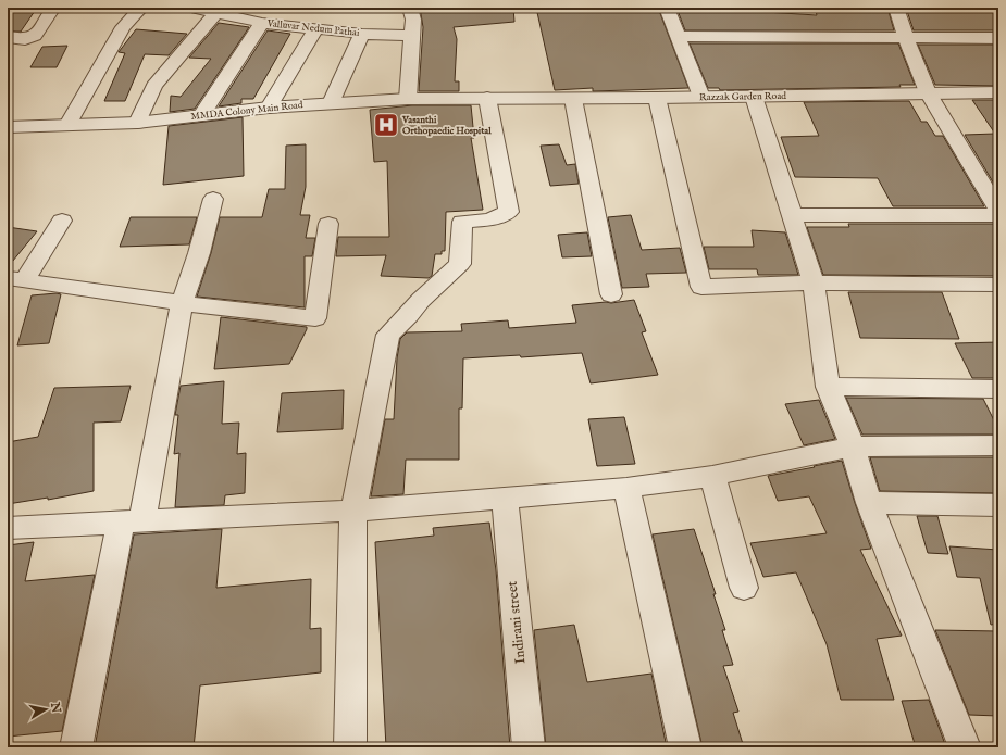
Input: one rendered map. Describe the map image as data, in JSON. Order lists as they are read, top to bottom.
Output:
{
  "streets": {
    "street": [
      "Valluvar Nedum Pathai",
      "Razzak Garden Road",
      "MMDA Colony Main Road",
      "Indirani street"
    ]
  },
  "crossings": [
    ["Razzak Garden Road", "MMDA Colony Main Road"]
  ],
  "places": {
    "hospital": ["Vasanthi Orthopaedic Hospital"]
  },
  "north": "right"
}
